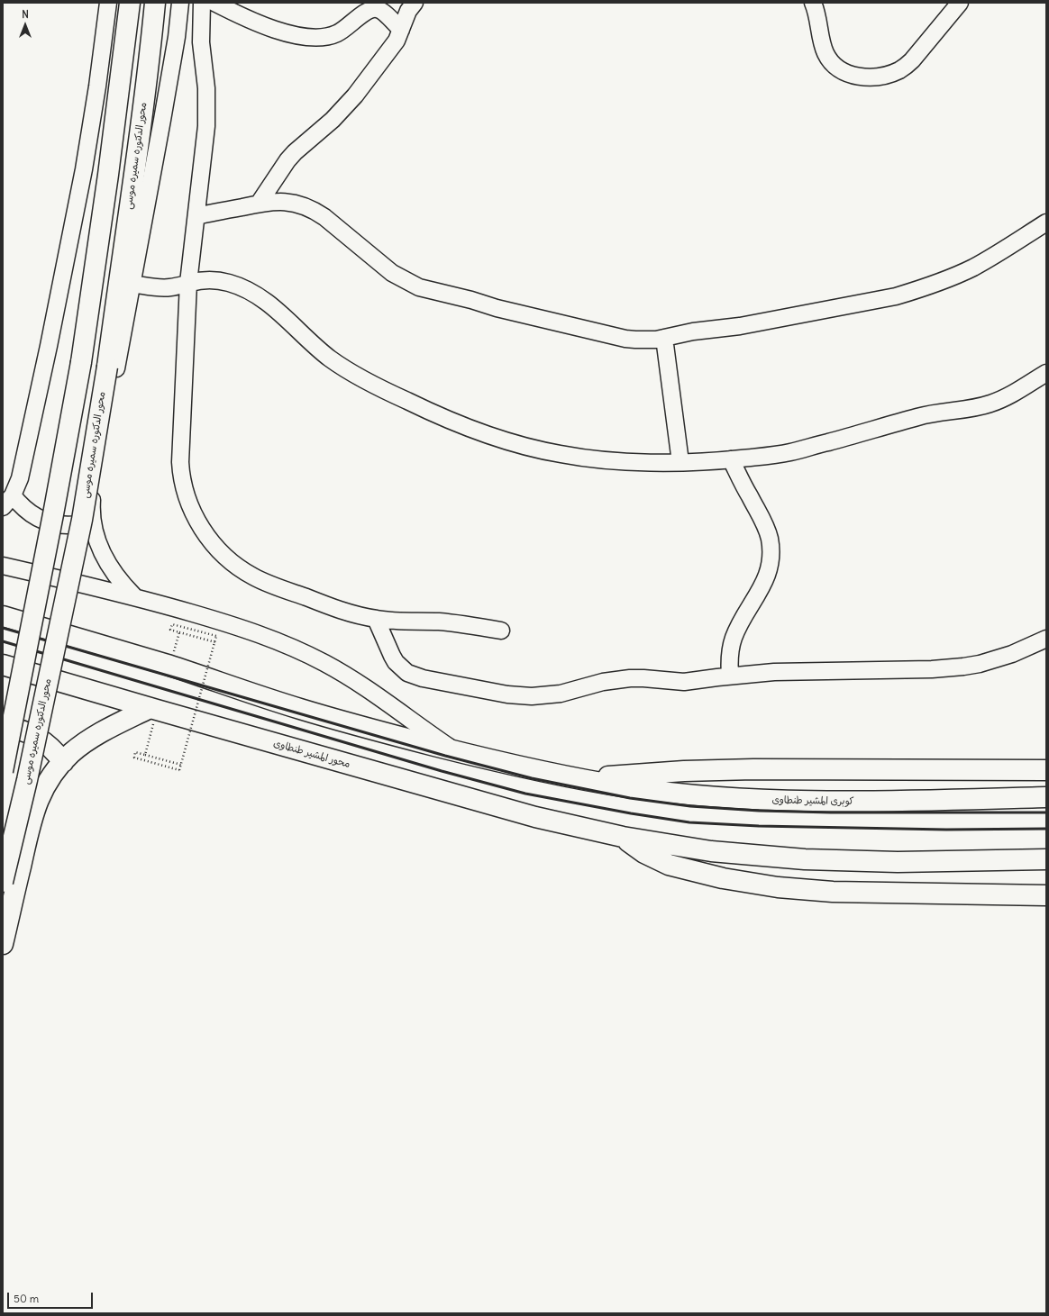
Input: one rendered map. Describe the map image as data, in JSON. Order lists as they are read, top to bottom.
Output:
{
  "streets": {
    "main road": ["محور الدكتوره سميره موسى", "محور المشير طنطاوى", "كوبرى المشير طنطاوى"]
  },
  "scale_bar": "50 m",
  "north": "top"
}
